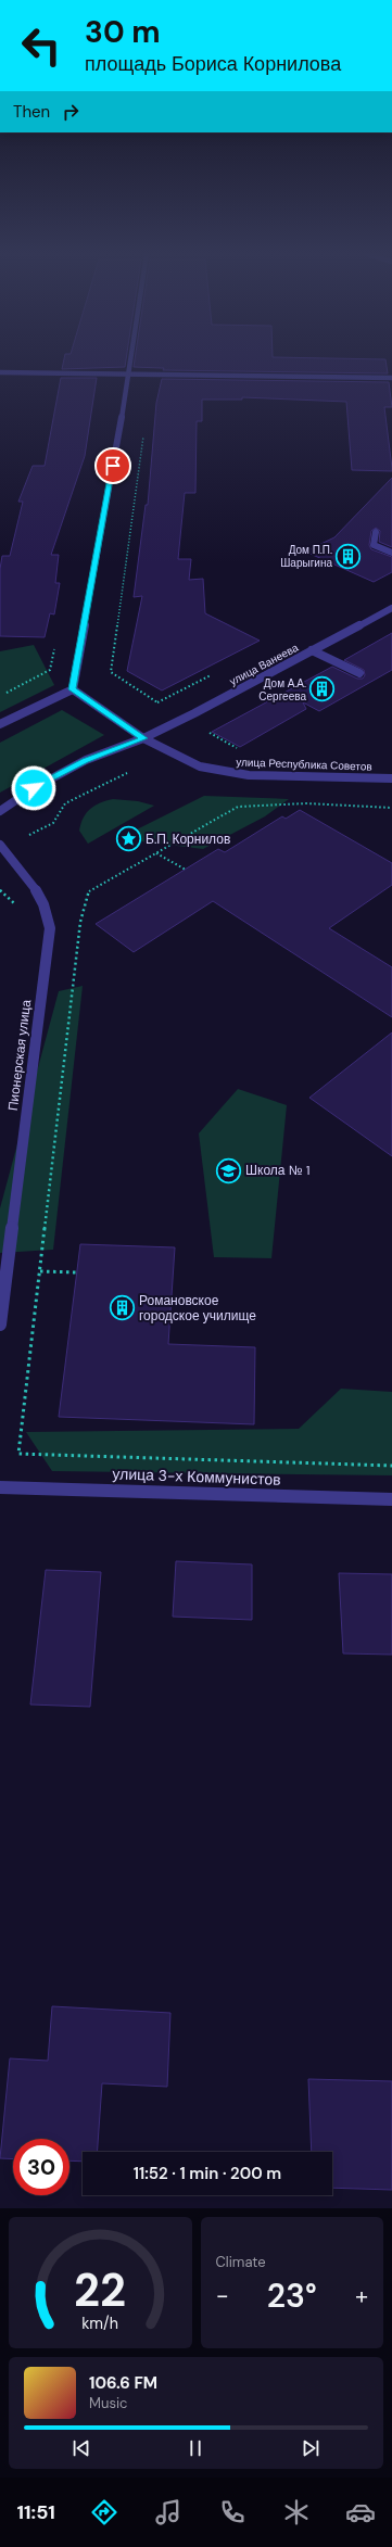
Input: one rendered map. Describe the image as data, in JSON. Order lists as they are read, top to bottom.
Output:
{
  "streets": {
    "street": [
      "улица Ванеева",
      "улица Республика Советов",
      "Пионерская улица",
      "улица 3-х Коммунистов"
    ]
  },
  "crossings": [
    ["улица Ванеева", "улица Республика Советов"]
  ],
  "places": {
    "building": ["Дом П.П. Шарыгина", "Дом А.А. Сергеева", "Романовское городское училище"],
    "place": ["Б.П. Корнилов"],
    "school or university": ["Школа № 1"]
  },
  "page": {
    "turn": ["30 m", "площадь Бориса Корнилова"],
    "then": "Then",
    "limit": "30",
    "trip": "11:52 · 1 min · 200 m",
    "tile": "Climate",
    "heat": ["−", "23°", "+"],
    "song": ["106.6 FM", "Music"],
    "tabs": "11:51",
    "gauge": ["22", "km/h"]
  }
}
